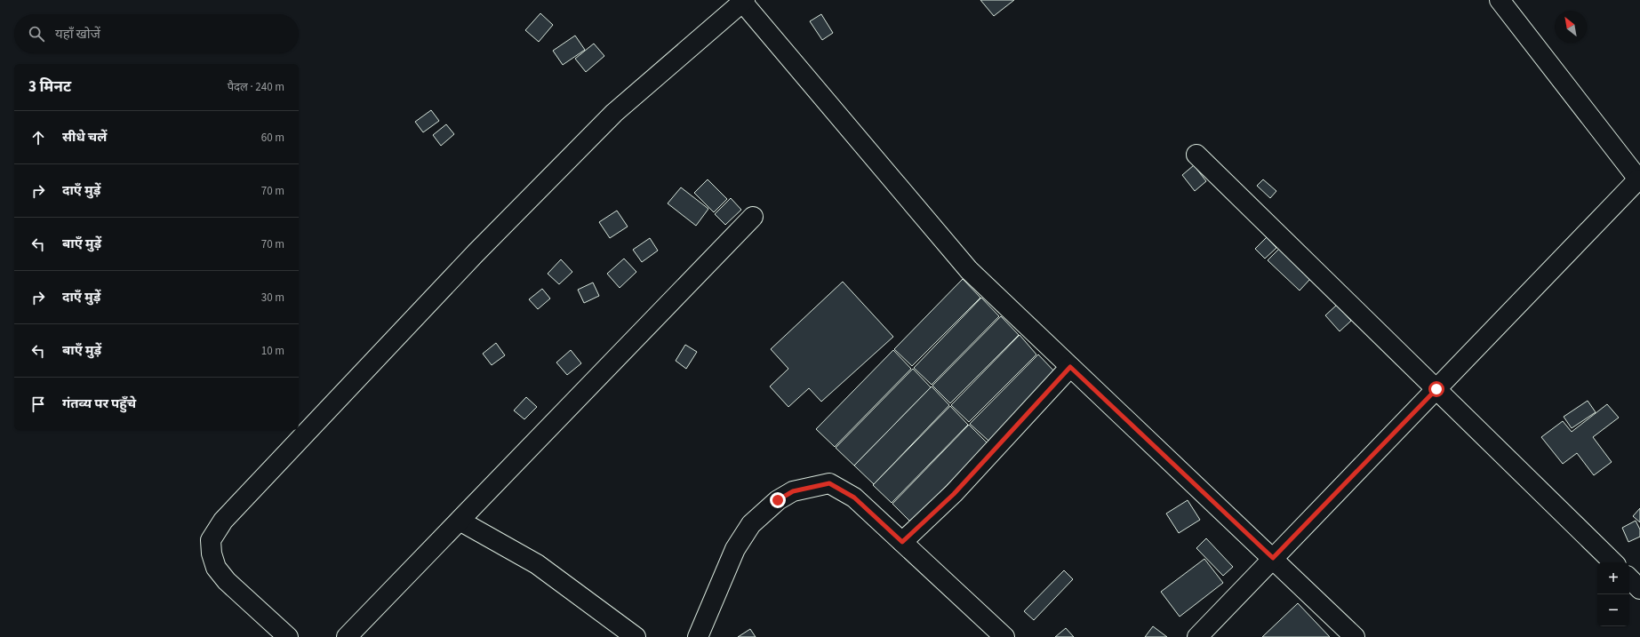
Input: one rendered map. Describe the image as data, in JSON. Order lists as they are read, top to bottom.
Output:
{
  "north": "top left",
  "page": {
    "search": "यहाँ खोजें",
    "heading": ["3 मिनट", "पैदल · 240 m"],
    "list": [
      ["सीधे चलें", "60 m"],
      ["दाएँ मुड़ें", "70 m"],
      ["बाएँ मुड़ें", "70 m"],
      ["दाएँ मुड़ें", "30 m"],
      ["बाएँ मुड़ें", "10 m"],
      "गंतव्य पर पहुँचे"
    ],
    "map_buttons": ["+", "−"]
  }
}
